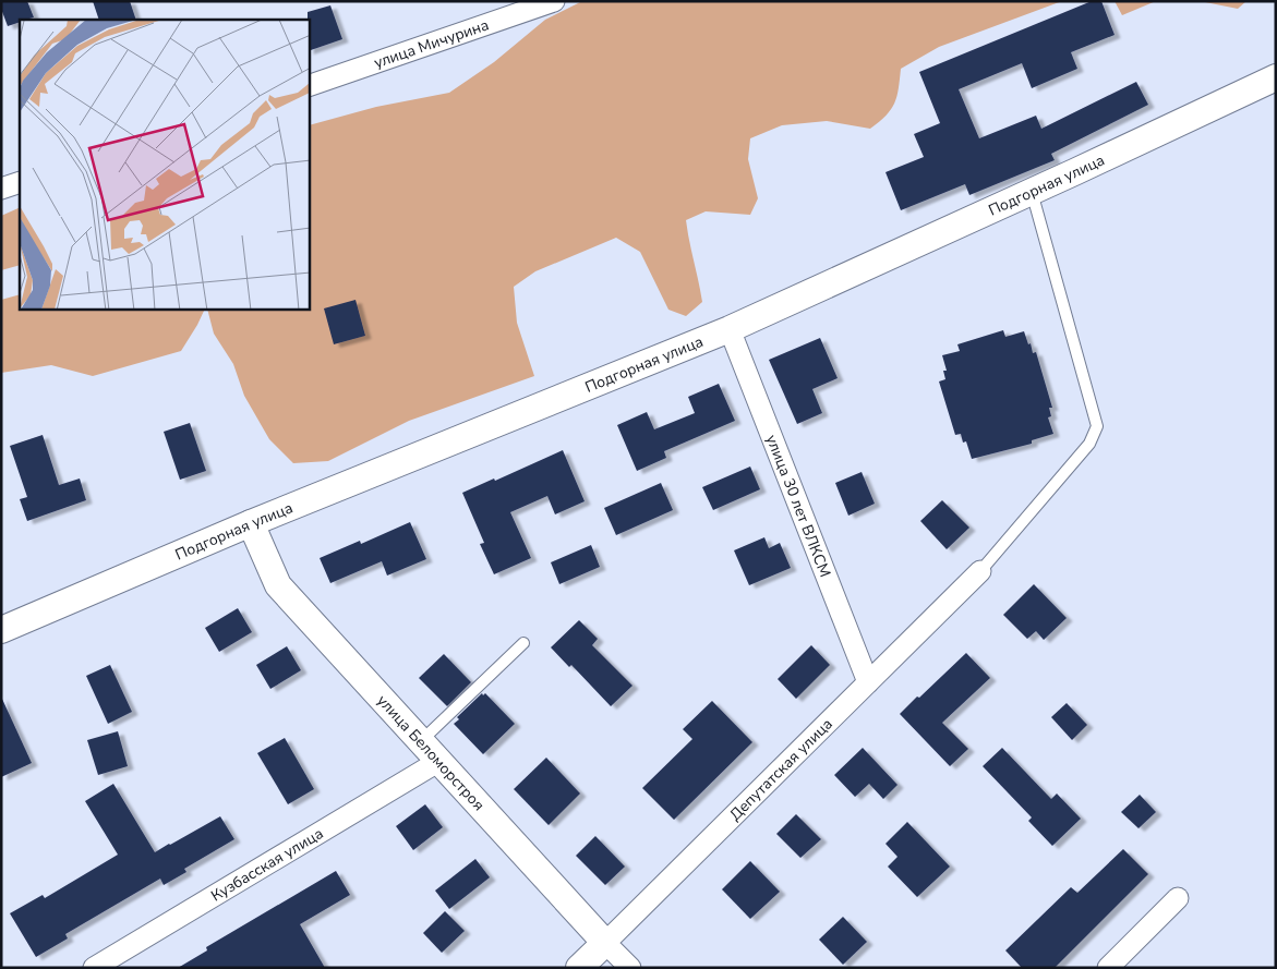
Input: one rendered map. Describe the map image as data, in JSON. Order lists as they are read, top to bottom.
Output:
{
  "streets": {
    "street": [
      "улица Мичурина",
      "Подгорная улица",
      "улица 30 лет ВЛКСМ",
      "улица Беломорстроя",
      "Депутатская улица",
      "Кузбасская улица"
    ]
  },
  "crossings": [
    ["Подгорная улица", "улица 30 лет ВЛКСМ"],
    ["Подгорная улица", "улица Беломорстроя"],
    ["улица 30 лет ВЛКСМ", "Депутатская улица"],
    ["улица Беломорстроя", "Депутатская улица"],
    ["улица Беломорстроя", "Кузбасская улица"]
  ]
}
